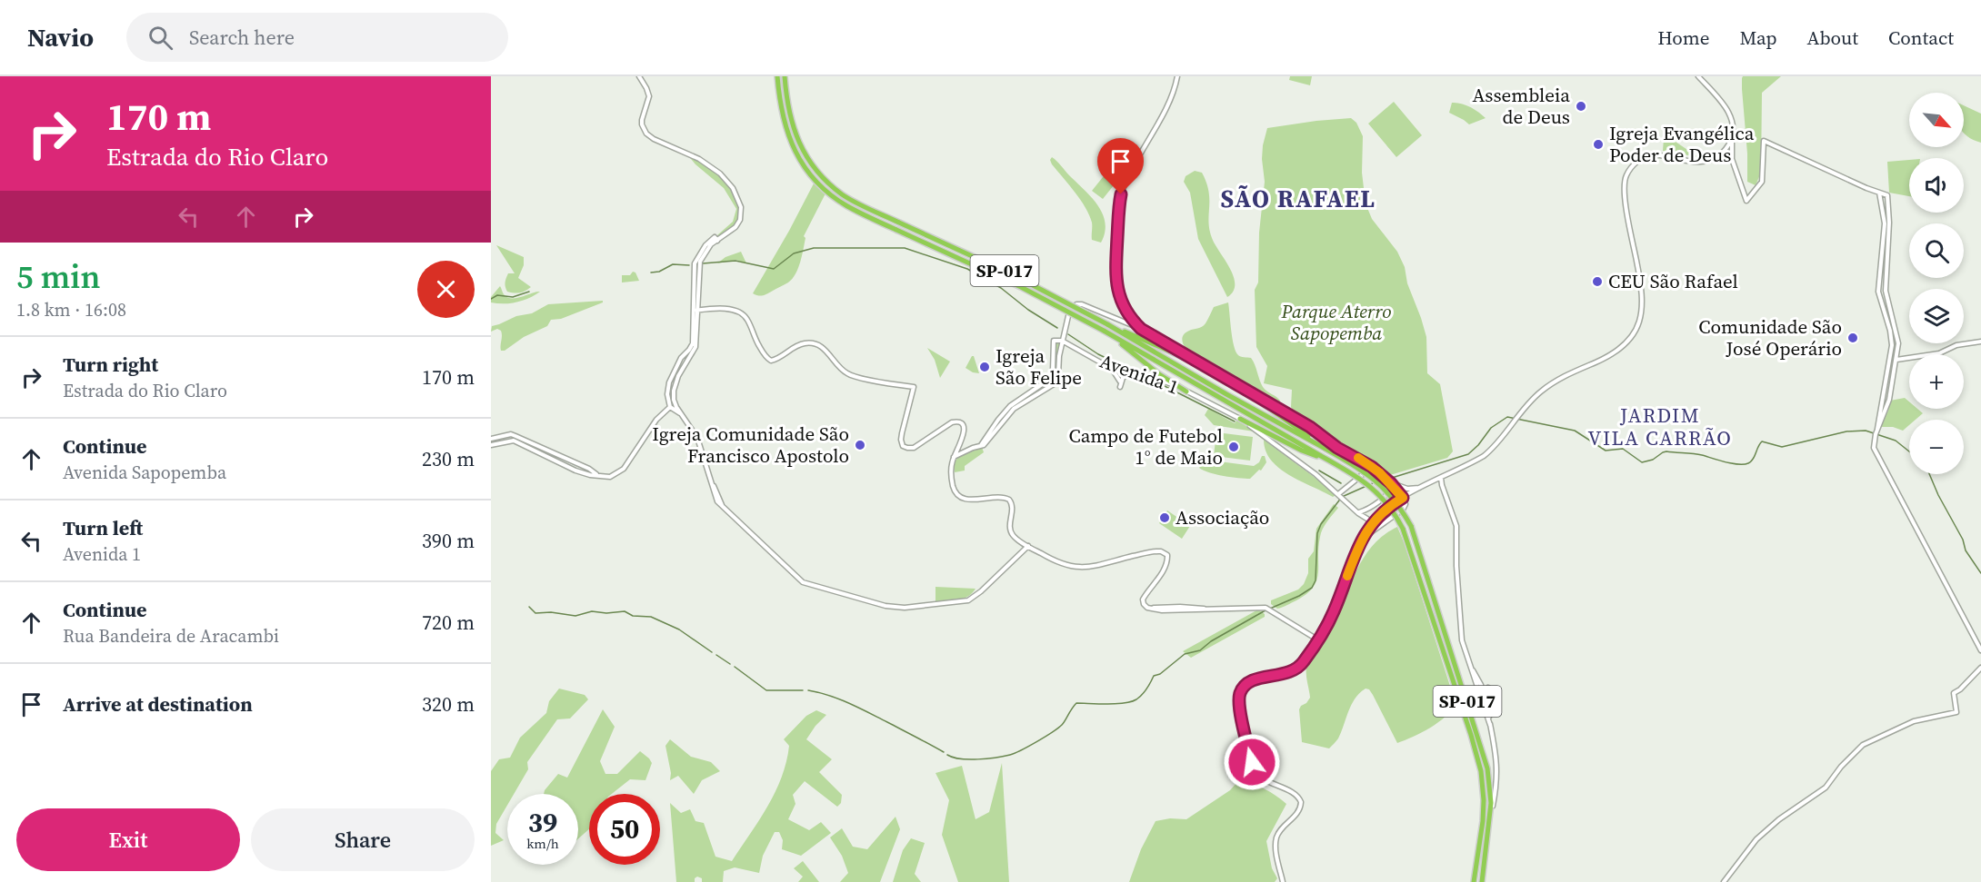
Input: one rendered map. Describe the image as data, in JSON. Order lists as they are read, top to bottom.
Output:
{
  "streets": {
    "highway": ["SP-017"],
    "main road": ["Avenida 1"]
  },
  "districts": ["SÃO RAFAEL", "JARDIM VILA CARRÃO"],
  "parks": ["Parque Aterro Sapopemba"],
  "places": [
    "Assembleia de Deus",
    "Igreja Evangélica Poder de Deus",
    "CEU São Rafael",
    "Comunidade São José Operário",
    "Igreja São Felipe",
    "Igreja Comunidade São Francisco Apostolo",
    "Campo de Futebol 1° de Maio",
    "Associação"
  ],
  "north": "bottom right",
  "page": {
    "header": "Navio",
    "search": "Search here",
    "nav": [
      "Home",
      "Map",
      "About",
      "Contact"
    ],
    "turn": ["170 m", "Estrada do Rio Claro"],
    "map_buttons": ["+", "−"],
    "heading": ["5 min", "1.8 km · 16:08"],
    "list": [
      {
        "name": "Turn right",
        "note": "Estrada do Rio Claro",
        "value": "170 m"
      },
      {
        "name": "Continue",
        "note": "Avenida Sapopemba",
        "value": "230 m"
      },
      {
        "name": "Turn left",
        "note": "Avenida 1",
        "value": "390 m"
      },
      {
        "name": "Continue",
        "note": "Rua Bandeira de Aracambi",
        "value": "720 m"
      },
      {
        "name": "Arrive at destination",
        "value": "320 m"
      }
    ],
    "speed": "39 km/h",
    "limit": "50",
    "buttons": ["Exit", "Share"]
  }
}
